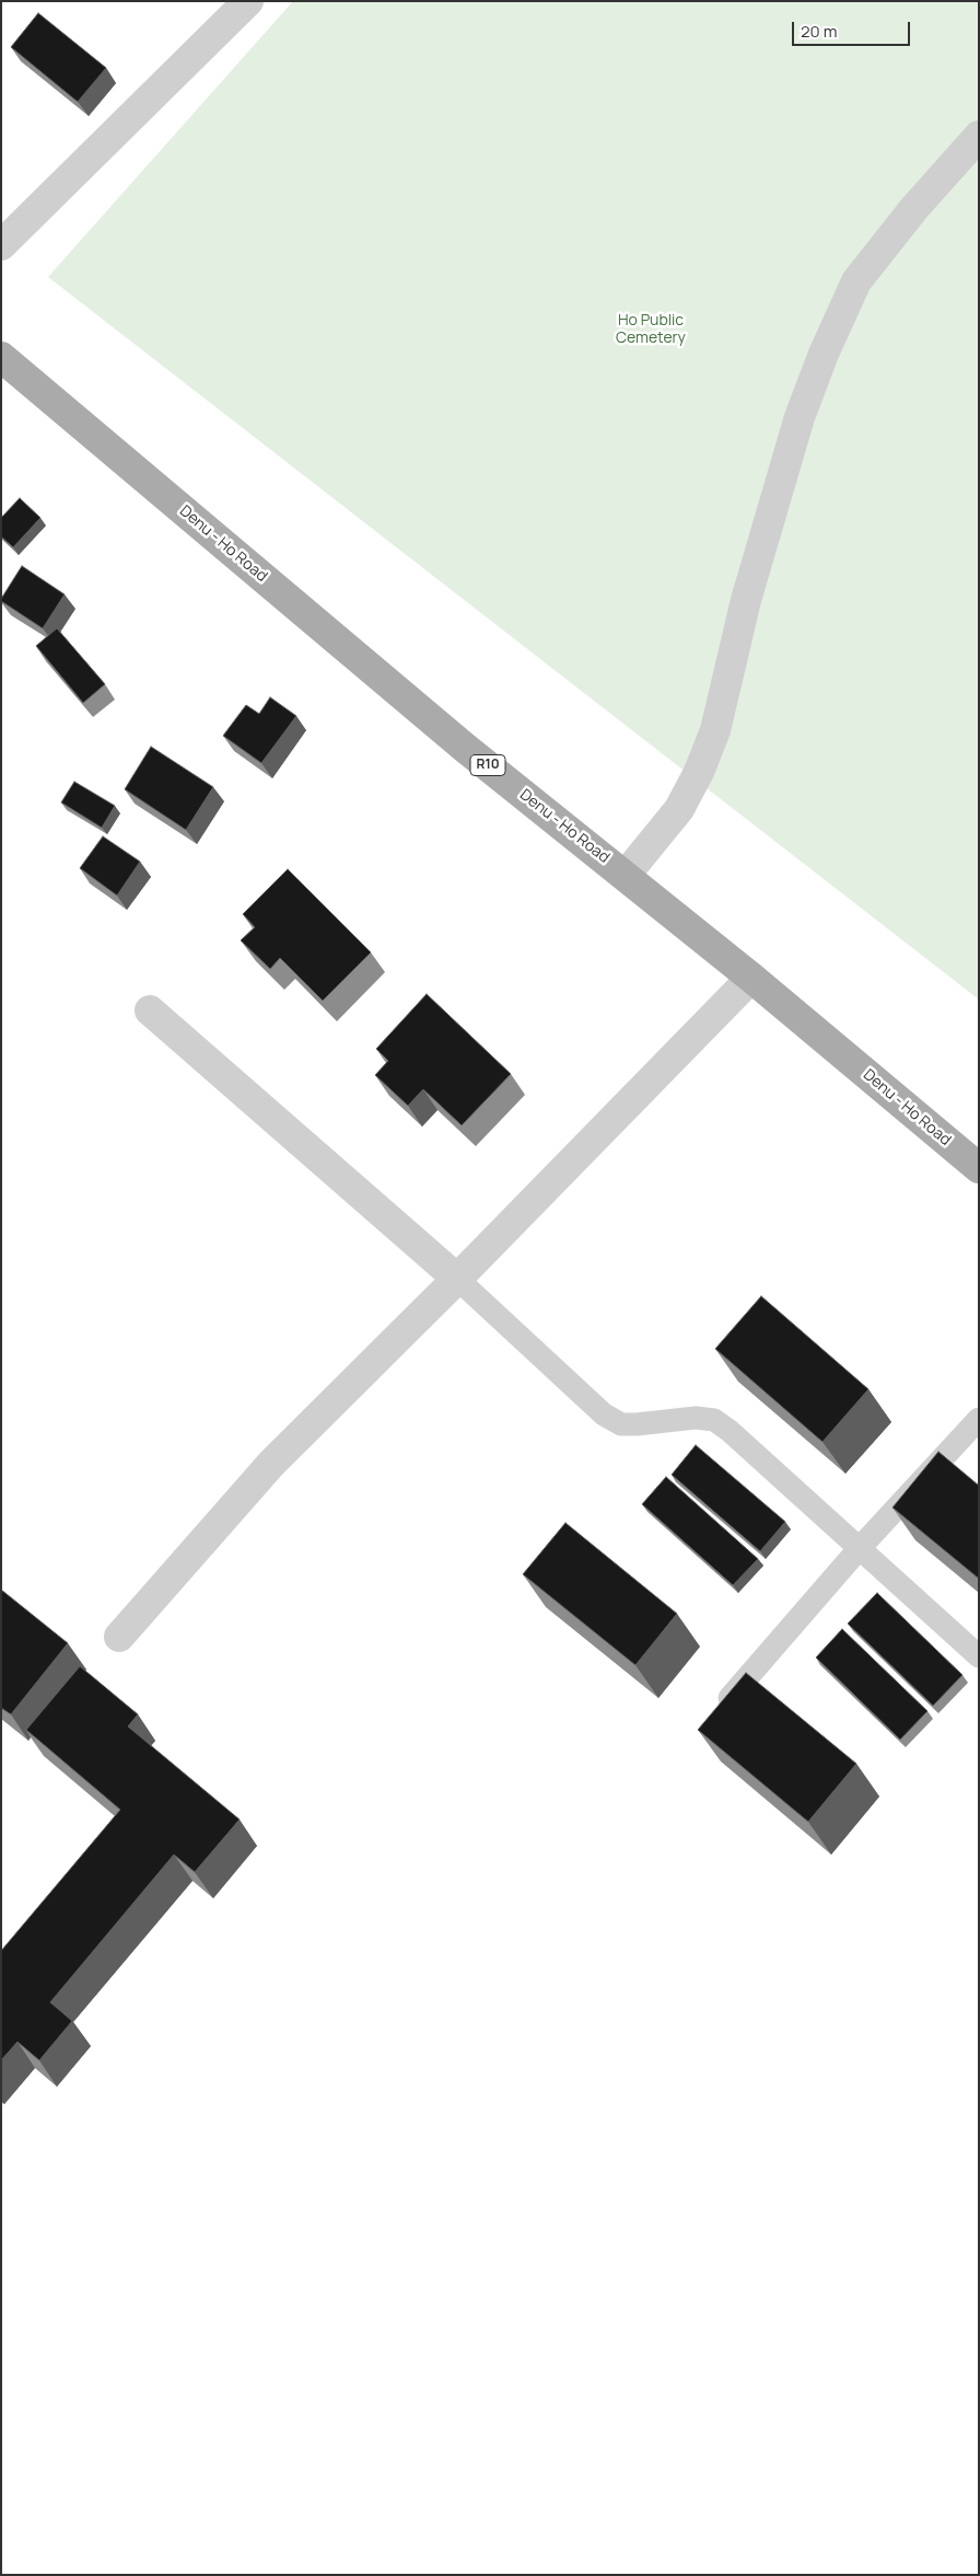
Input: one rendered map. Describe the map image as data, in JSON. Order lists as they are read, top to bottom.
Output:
{
  "streets": {
    "main road": ["Denu - Ho Road", "R10"]
  },
  "parks": ["Ho Public Cemetery"],
  "scale_bar": "20 m"
}
